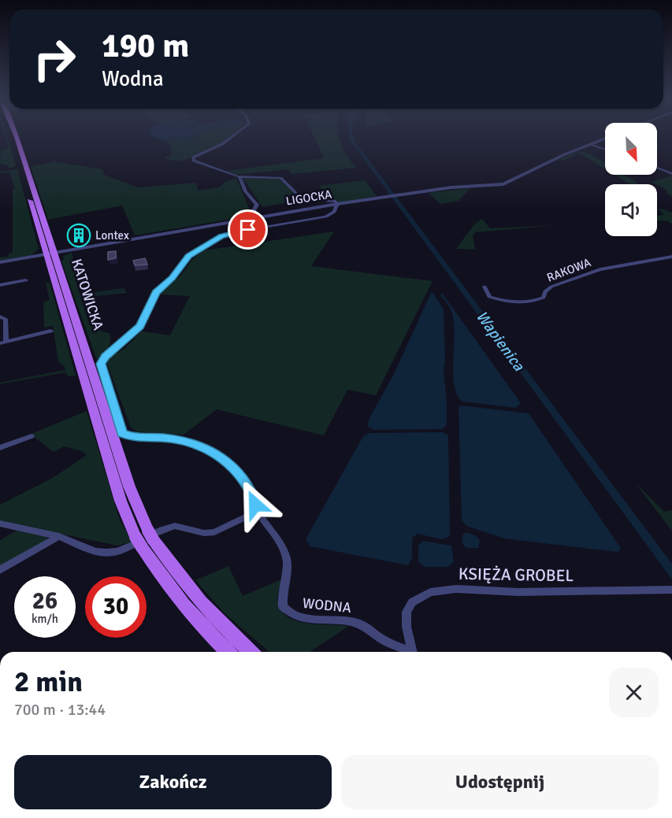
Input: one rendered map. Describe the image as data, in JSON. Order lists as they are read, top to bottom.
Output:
{
  "streets": {
    "main road": ["KATOWICKA"],
    "street": [
      "LIGOCKA",
      "RAKOWA",
      "KSIĘŻA GROBEL",
      "WODNA"
    ]
  },
  "crossings": [
    ["LIGOCKA", "KATOWICKA"],
    ["LIGOCKA", "WODNA"]
  ],
  "water": ["Wapienica"],
  "places": {
    "building": ["Lontex"]
  },
  "north": "bottom right",
  "page": {
    "turn": ["190 m", "Wodna"],
    "speed": "26 km/h",
    "limit": "30",
    "heading": ["2 min", "700 m · 13:44"],
    "buttons": ["Zakończ", "Udostępnij"]
  }
}
